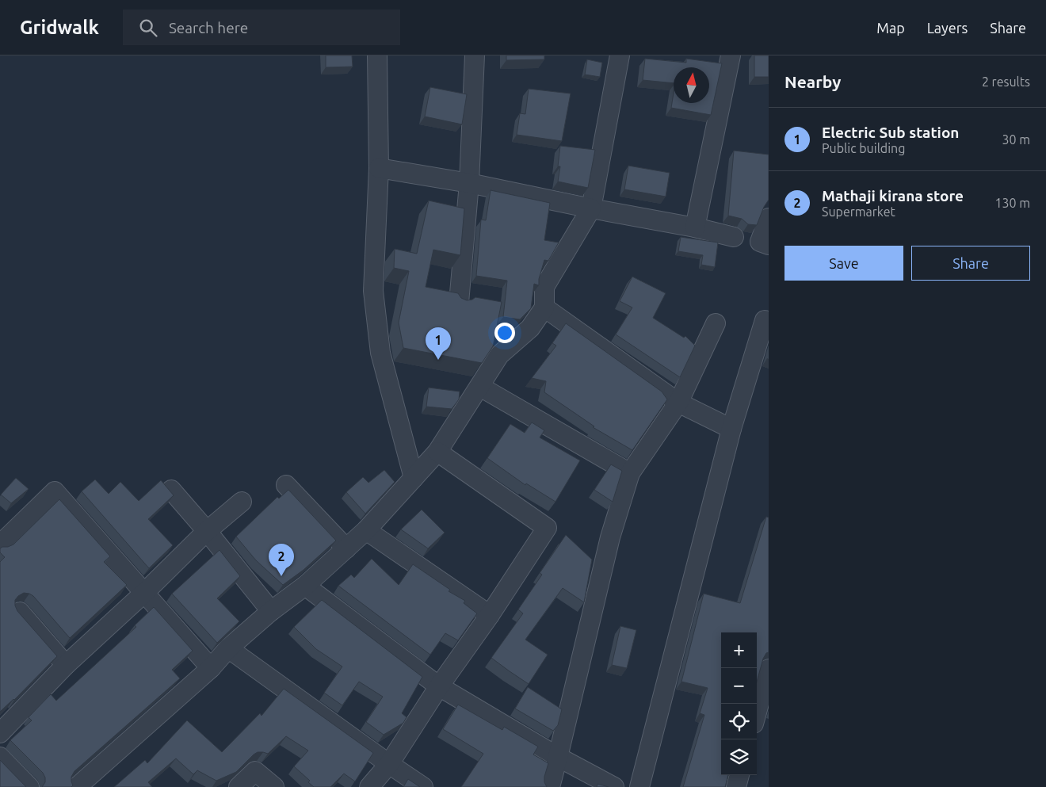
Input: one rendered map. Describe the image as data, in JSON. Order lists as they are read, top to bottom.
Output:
{
  "north": "top",
  "page": {
    "header": "Gridwalk",
    "search": "Search here",
    "nav": ["Map", "Layers", "Share"],
    "heading": ["Nearby", "2 results"],
    "list": [
      {
        "mark": "1",
        "name": "Electric Sub station",
        "note": "Public building",
        "value": "30 m"
      },
      {
        "mark": "2",
        "name": "Mathaji kirana store",
        "note": "Supermarket",
        "value": "130 m"
      }
    ],
    "buttons": ["Save", "Share"],
    "pins": ["1", "2"],
    "map_buttons": ["+", "−"]
  }
}
